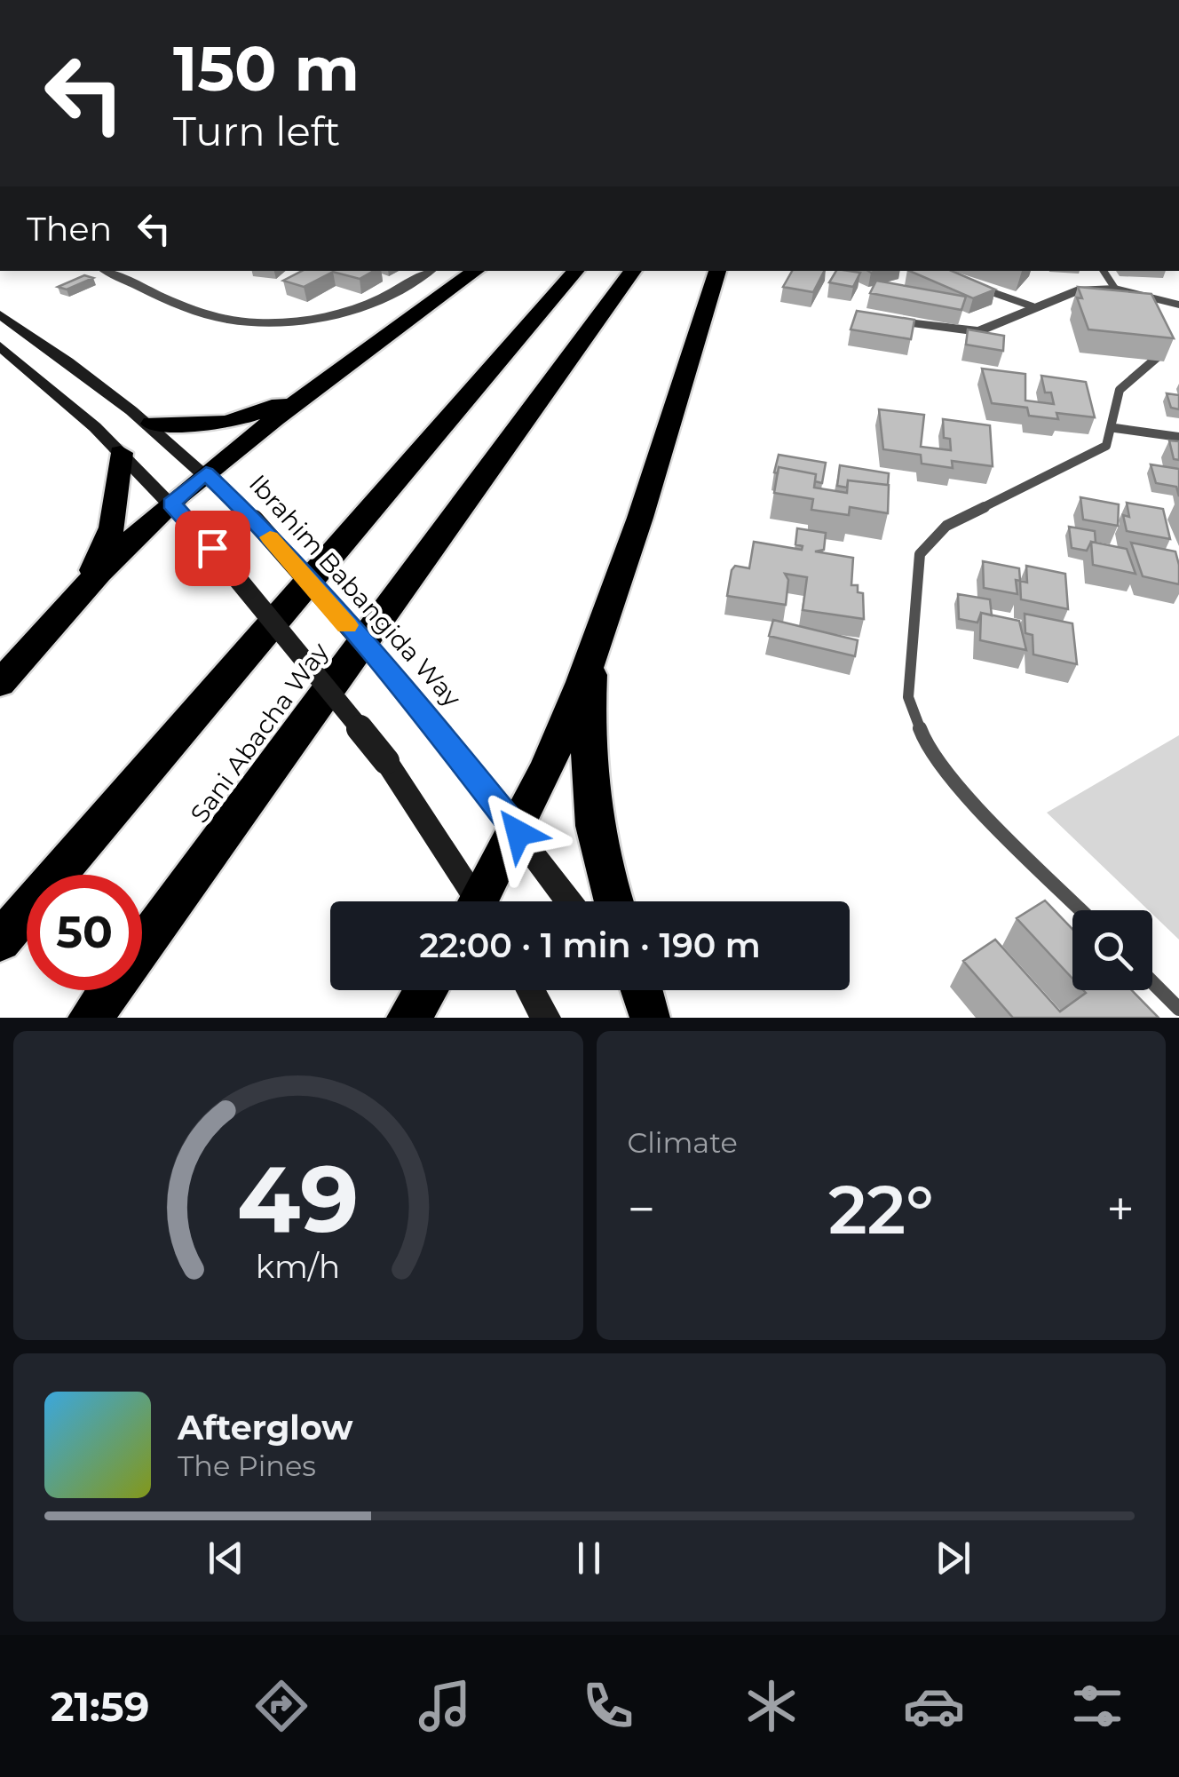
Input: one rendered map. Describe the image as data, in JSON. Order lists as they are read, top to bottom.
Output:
{
  "streets": {
    "highway": ["Sani Abacha Way"],
    "main road": ["Ibrahim Babangida Way"]
  },
  "page": {
    "turn": ["150 m", "Turn left"],
    "then": "Then",
    "limit": "50",
    "trip": "22:00 · 1 min · 190 m",
    "tile": "Climate",
    "heat": ["−", "22°", "+"],
    "song": ["Afterglow", "The Pines"],
    "tabs": "21:59",
    "gauge": ["49", "km/h"]
  }
}
